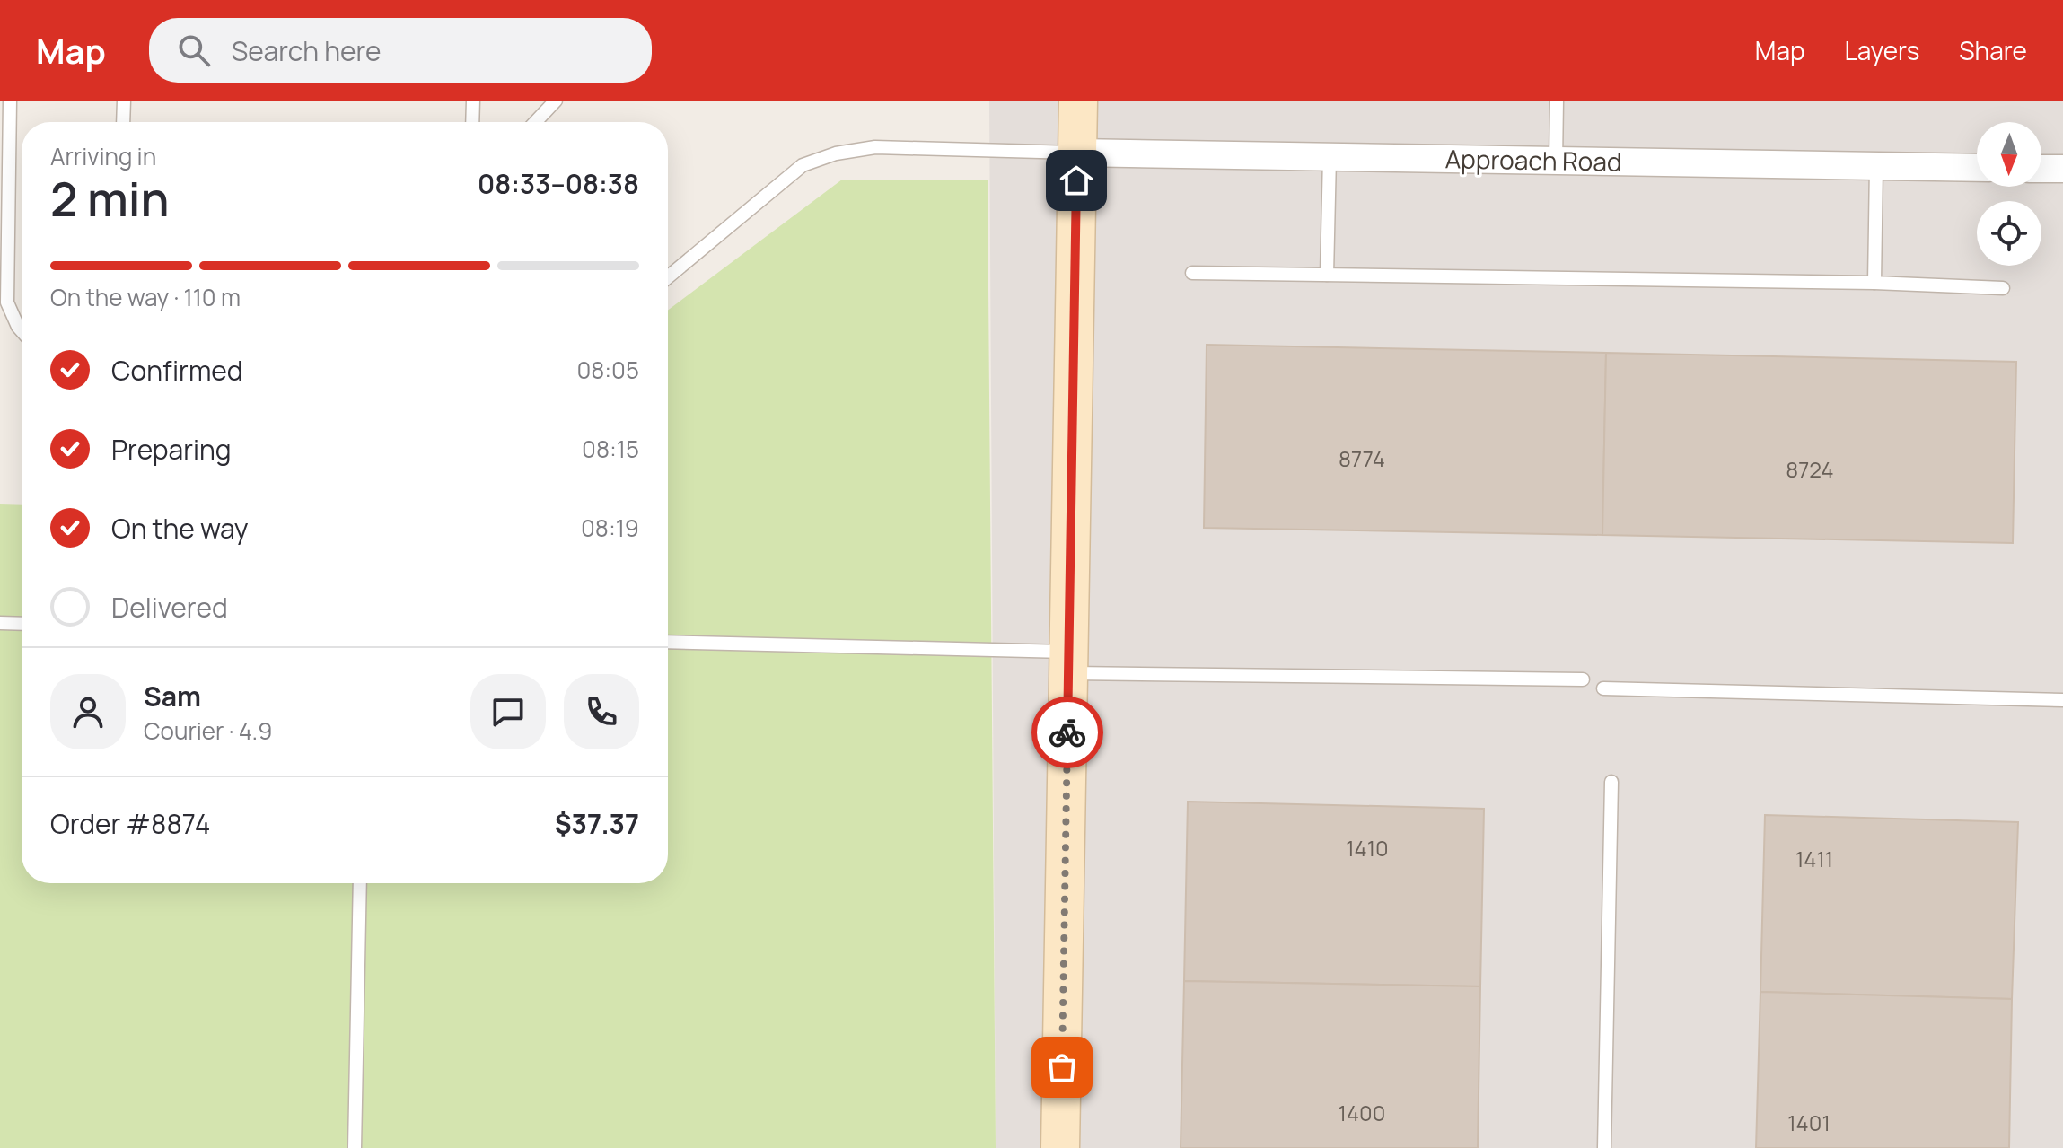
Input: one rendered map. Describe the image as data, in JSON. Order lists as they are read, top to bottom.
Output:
{
  "streets": {
    "street": ["Approach Road"]
  },
  "house_numbers": [
    "8774",
    "8724",
    "1410",
    "1411",
    "1400",
    "1401"
  ],
  "north": "bottom",
  "page": {
    "header": "Map",
    "search": "Search here",
    "nav": ["Map", "Layers", "Share"],
    "heading": ["2 min", "Arriving in", "08:33–08:38"],
    "panel": [
      "Sam",
      "Courier · 4.9",
      "Order #8874",
      "$37.37"
    ],
    "bar": "On the way · 110 m",
    "list": [
      ["Confirmed", "08:05"],
      ["Preparing", "08:15"],
      ["On the way", "08:19"],
      "Delivered"
    ]
  }
}
